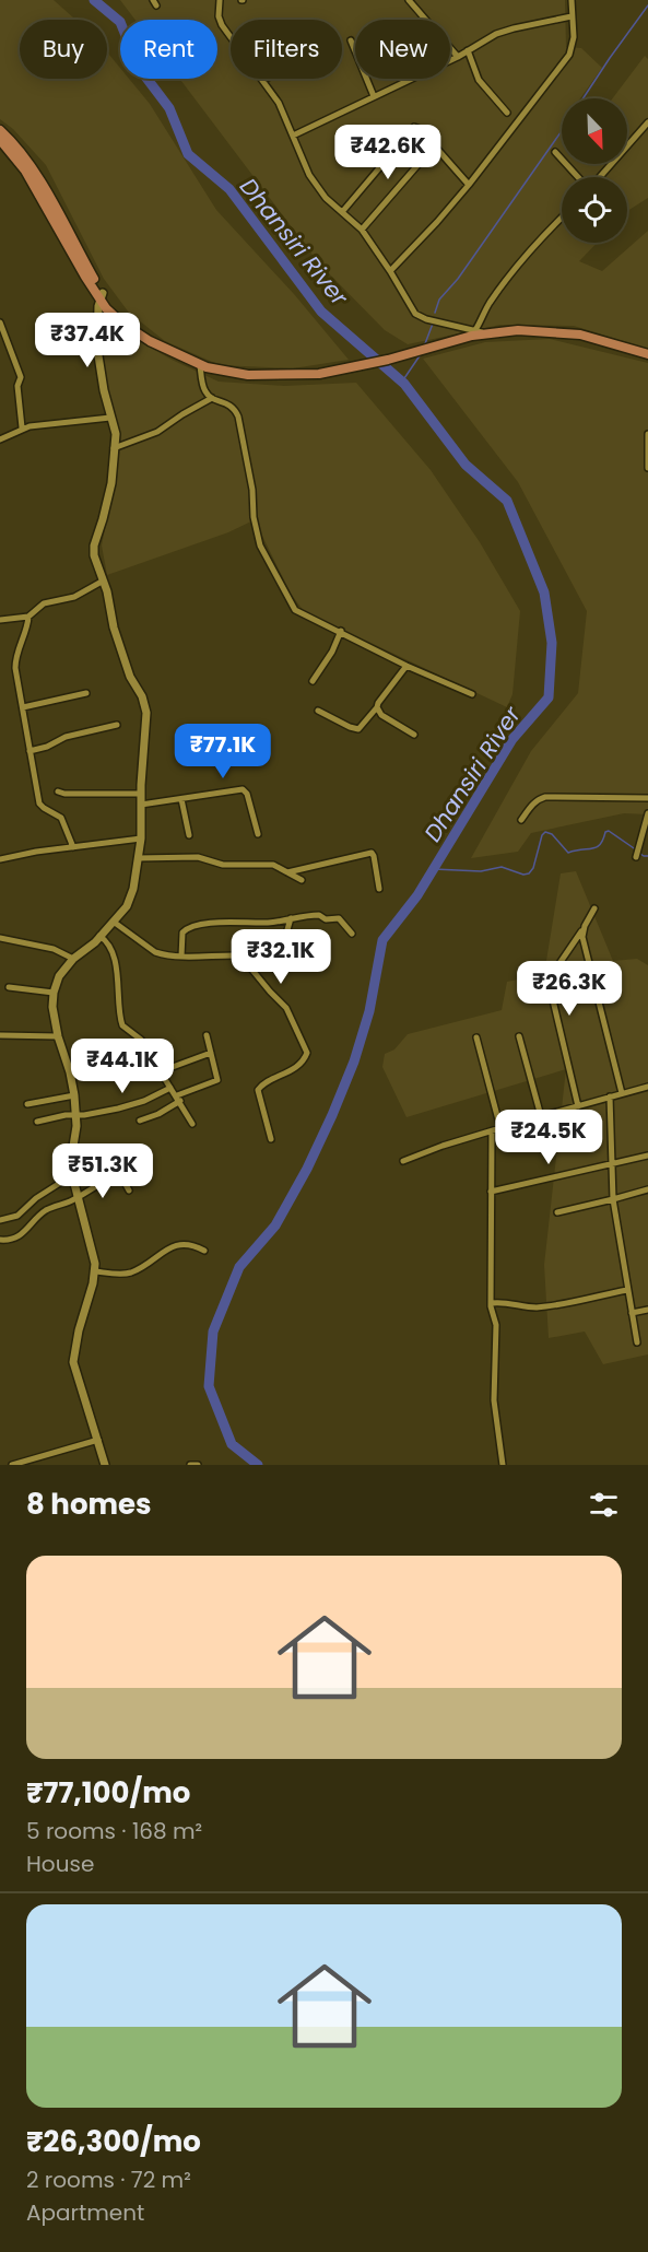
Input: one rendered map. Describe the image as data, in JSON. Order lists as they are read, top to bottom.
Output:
{
  "water": ["Dhansiri River"],
  "north": "bottom right",
  "page": {
    "chip": [
      "Buy",
      "Rent",
      "Filters",
      "New"
    ],
    "price": [
      "₹42.6K",
      "₹37.4K",
      "₹77.1K",
      "₹32.1K",
      "₹26.3K",
      "₹44.1K",
      "₹24.5K",
      "₹51.3K"
    ],
    "heading": "8 homes",
    "list": [
      {
        "name": "₹77,100/mo",
        "note": "5 rooms · 168 m² · House"
      },
      {
        "name": "₹26,300/mo",
        "note": "2 rooms · 72 m² · Apartment"
      }
    ]
  }
}
